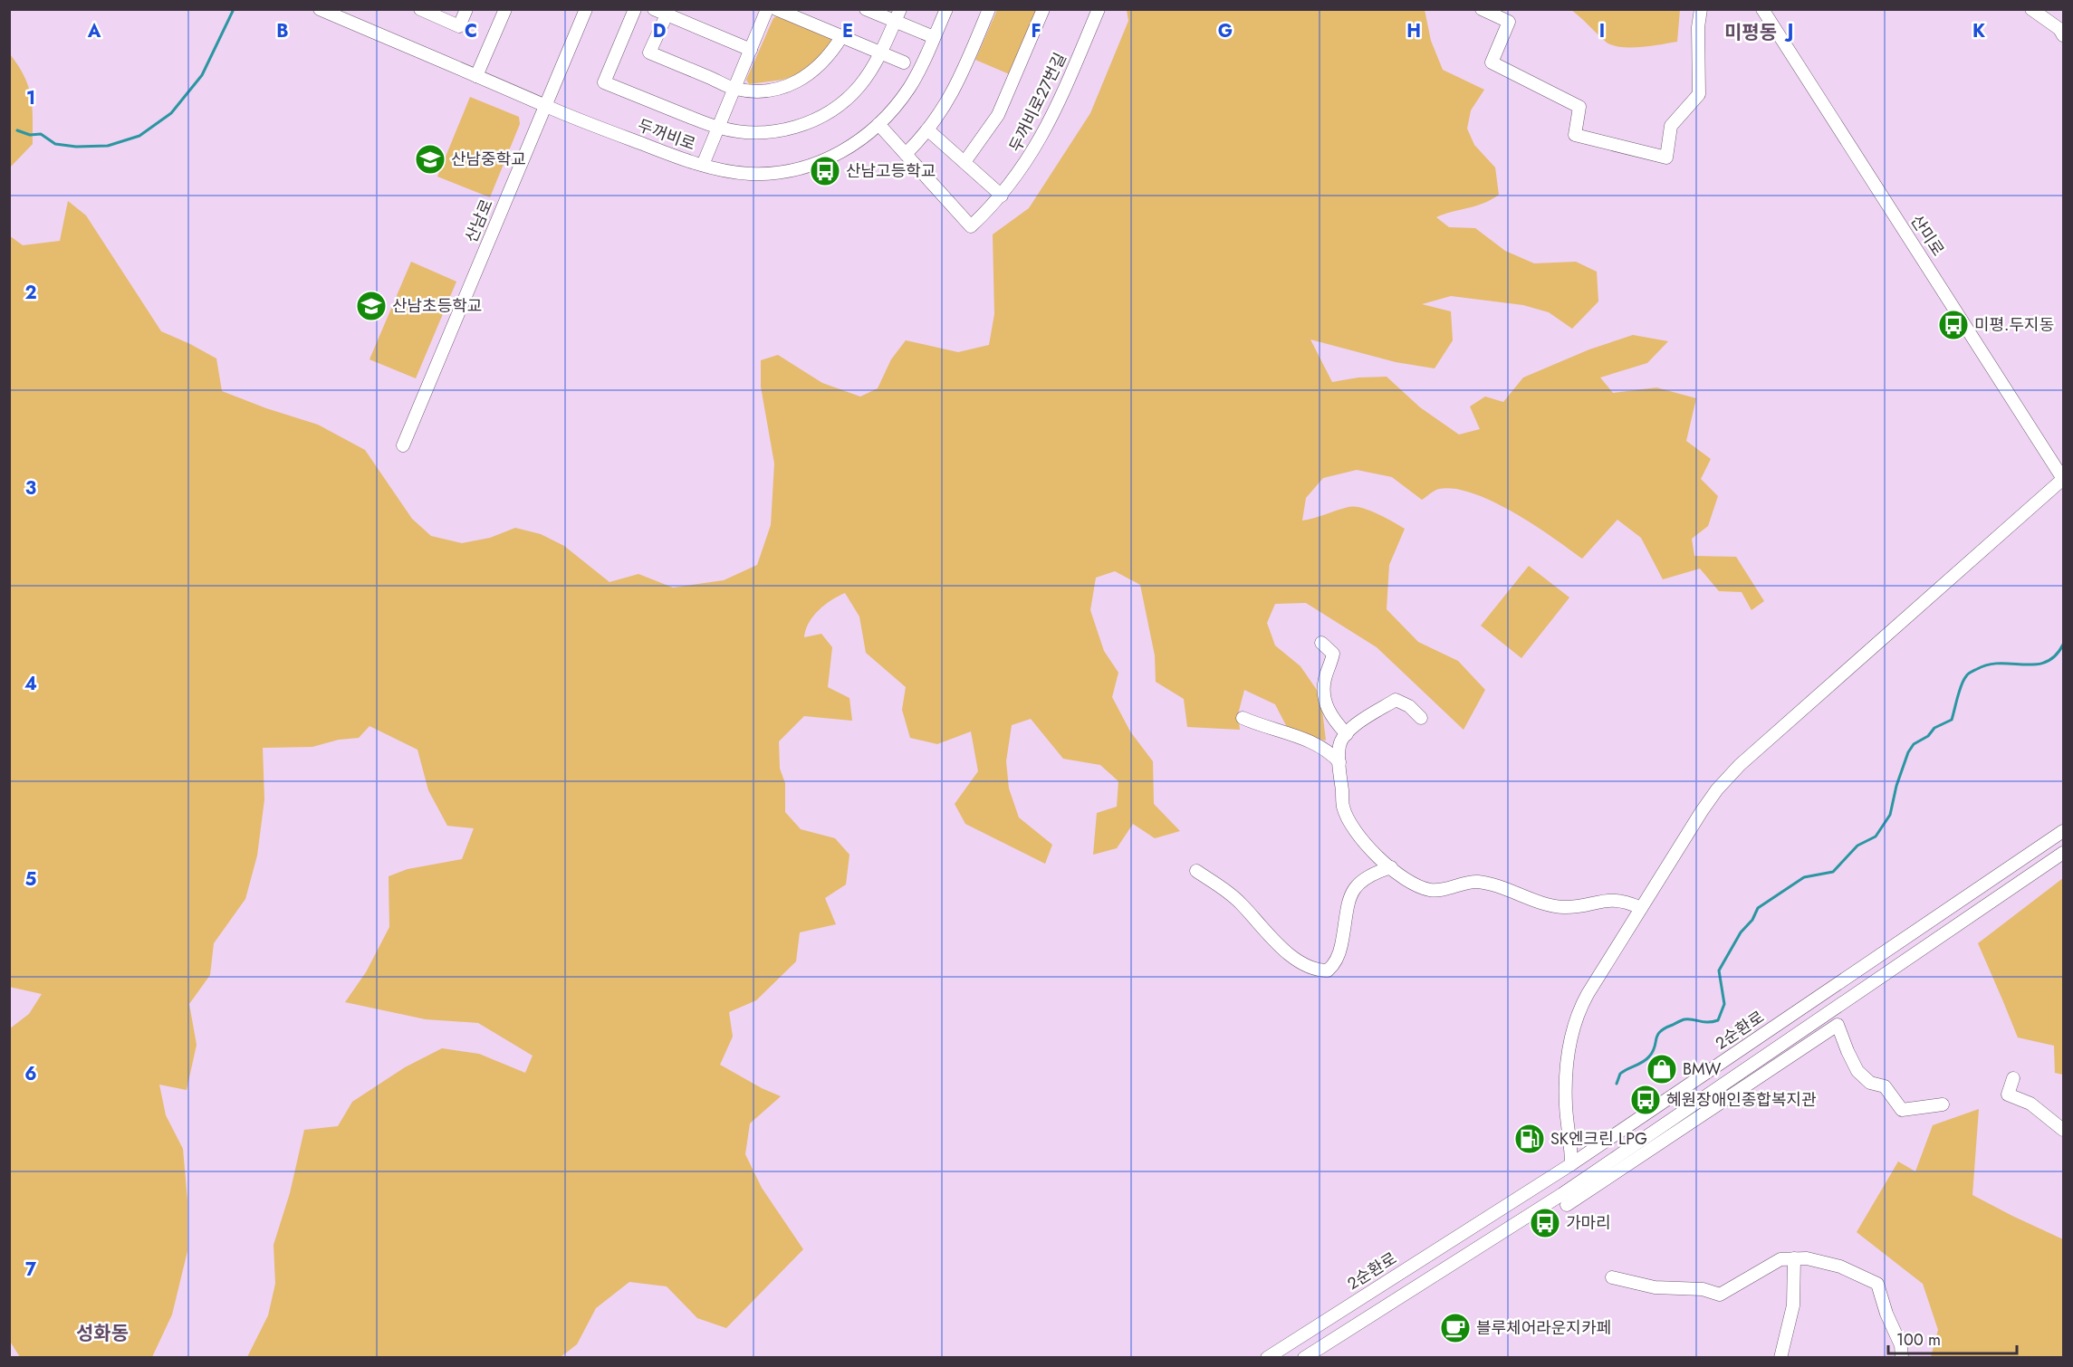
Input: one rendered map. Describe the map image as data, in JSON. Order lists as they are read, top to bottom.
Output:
{
  "streets": {
    "street": [
      "두꺼비로27번길",
      "두꺼비로",
      "산남로",
      "산미로",
      "2순환로"
    ]
  },
  "crossings": [
    ["두꺼비로", "산남로"]
  ],
  "districts": ["미평동", "성화동"],
  "places": {
    "school or university": ["산남중학교", "산남초등학교"],
    "bus stop": [
      "산남고등학교",
      "미평.두지동",
      "혜원장애인종합복지관",
      "가마리"
    ],
    "shop": ["BMW"],
    "fuel station": ["SK엔크린 LPG"],
    "cafe": ["블루체어라운지카페"]
  },
  "scale_bar": "100 m",
  "grid": {
    "columns": [
      "A",
      "B",
      "C",
      "D",
      "E",
      "F",
      "G",
      "H",
      "I",
      "J",
      "K"
    ],
    "rows": [
      "1",
      "2",
      "3",
      "4",
      "5",
      "6",
      "7"
    ]
  }
}
